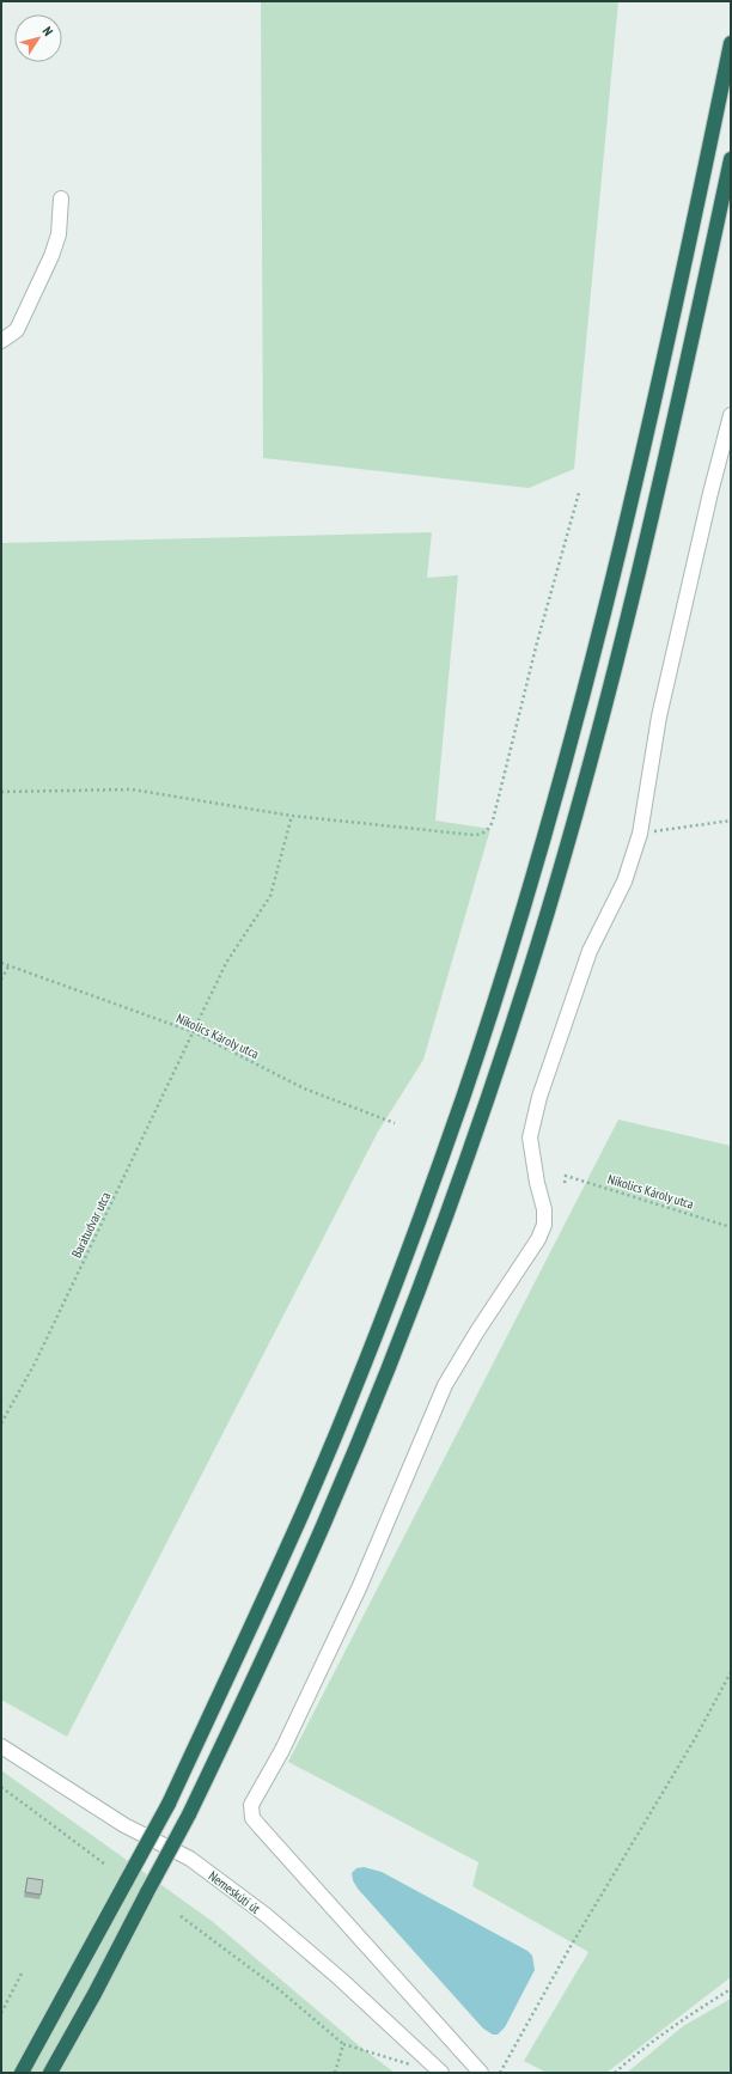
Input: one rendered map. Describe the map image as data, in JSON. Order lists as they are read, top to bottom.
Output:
{
  "streets": {
    "street": ["Nemeskúti út"],
    "path": ["Nikolics Károly utca", "Barátudvar utca"]
  },
  "crossings": [
    ["Nikolics Károly utca", "Barátudvar utca"]
  ],
  "north": "top right"
}
